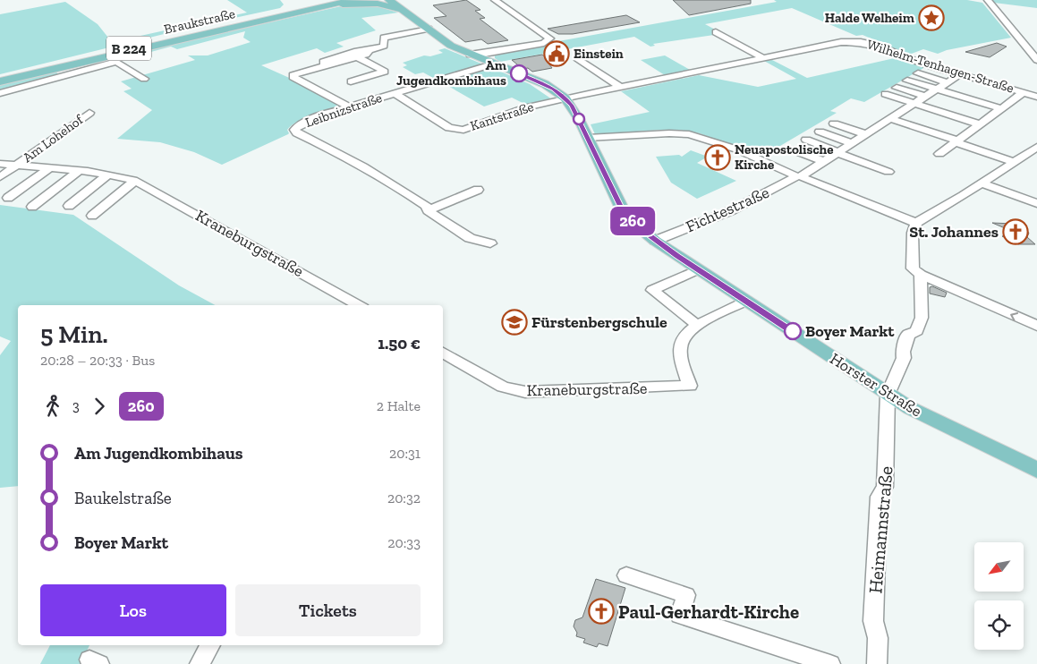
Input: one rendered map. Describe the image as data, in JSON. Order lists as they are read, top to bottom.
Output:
{
  "streets": {
    "main road": ["Braukstraße", "B 224", "Horster Straße"],
    "street": [
      "Wilhelm-Tenhagen-Straße",
      "Leibnizstraße",
      "Kantstraße",
      "Am Lohehof",
      "Fichtestraße",
      "Kraneburgstraße",
      "Heimannstraße"
    ]
  },
  "crossings": [
    ["Wilhelm-Tenhagen-Straße", "Kantstraße"],
    ["Wilhelm-Tenhagen-Straße", "Horster Straße"],
    ["Leibnizstraße", "Kantstraße"],
    ["Leibnizstraße", "Horster Straße"],
    ["Kantstraße", "Horster Straße"],
    ["Am Lohehof", "Kraneburgstraße"],
    ["Fichtestraße", "Horster Straße"],
    ["Horster Straße", "Heimannstraße"]
  ],
  "places": {
    "place": ["Halde Welheim"],
    "public building": ["Einstein"],
    "other": ["Am Jugendkombihaus", "Boyer Markt"],
    "church": ["Neuapostolische Kirche", "St. Johannes", "Paul-Gerhardt-Kirche"],
    "school or university": ["Fürstenbergschule"]
  },
  "lines": ["bus line 260"],
  "north": "bottom left",
  "page": {
    "on_map": "260",
    "heading": ["5 Min.", "20:28 – 20:33 · Bus", "1.50 €"],
    "legs": ["3", "260", "2 Halte"],
    "list": [
      {
        "name": "Am Jugendkombihaus",
        "value": "20:31"
      },
      {
        "name": "Baukelstraße",
        "value": "20:32"
      },
      {
        "name": "Boyer Markt",
        "value": "20:33"
      }
    ],
    "buttons": ["Los", "Tickets"]
  }
}
